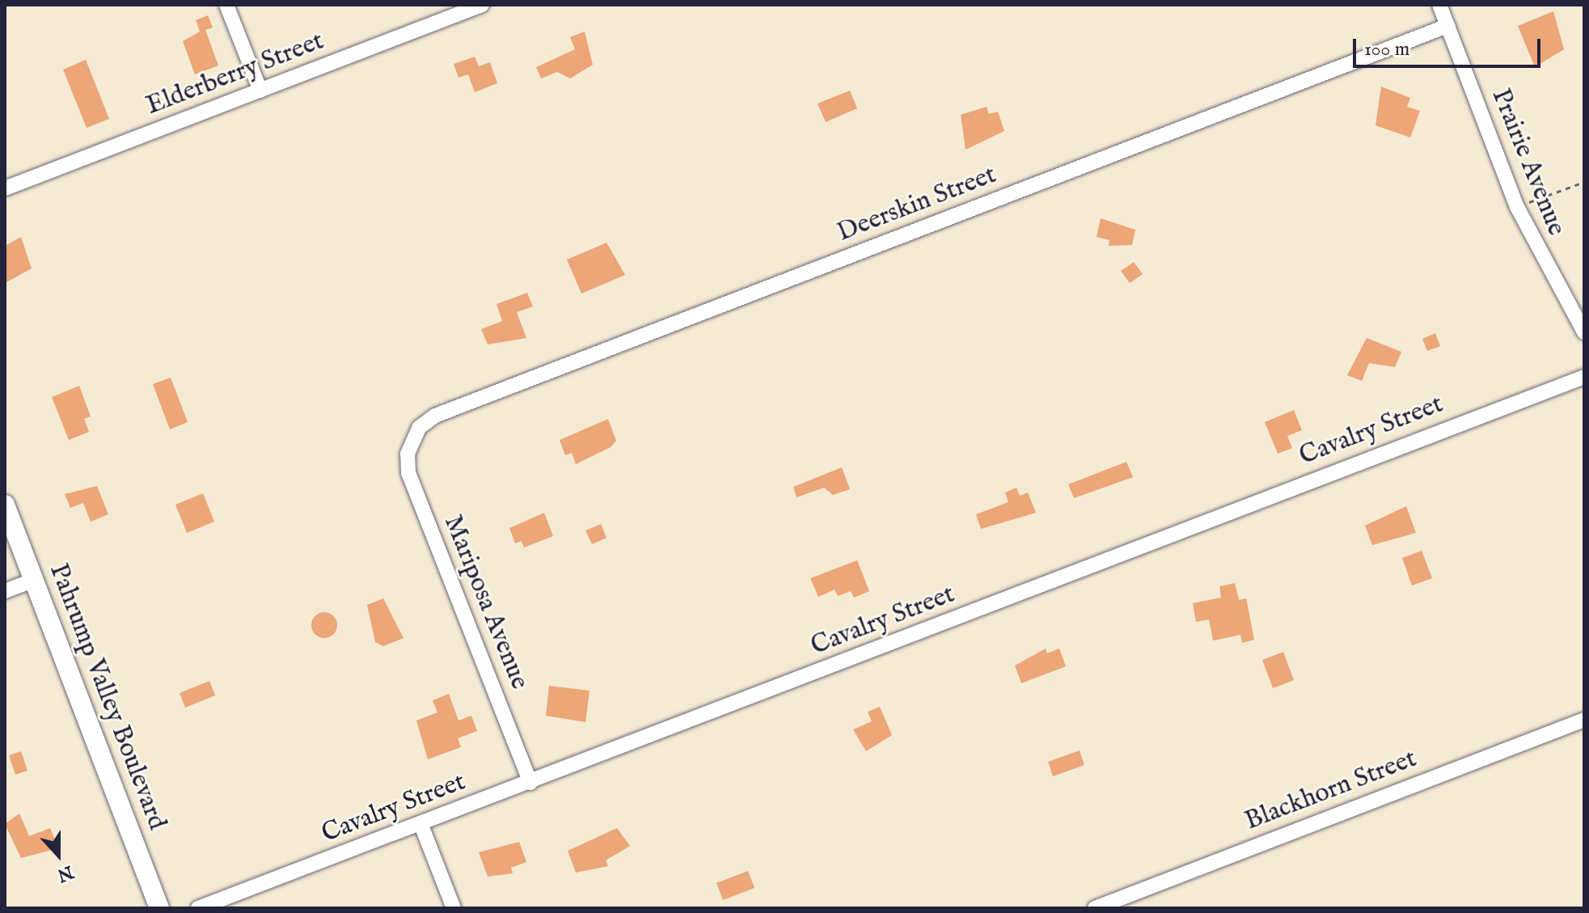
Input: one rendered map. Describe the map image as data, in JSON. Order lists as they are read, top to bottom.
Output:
{
  "streets": {
    "main road": ["Pahrump Valley Boulevard"],
    "street": [
      "Elderberry Street",
      "Prairie Avenue",
      "Deerskin Street",
      "Cavalry Street",
      "Mariposa Avenue",
      "Blackhorn Street"
    ]
  },
  "crossings": [
    ["Prairie Avenue", "Deerskin Street"],
    ["Deerskin Street", "Mariposa Avenue"],
    ["Cavalry Street", "Mariposa Avenue"]
  ],
  "scale_bar": "100 m",
  "north": "bottom"
}
